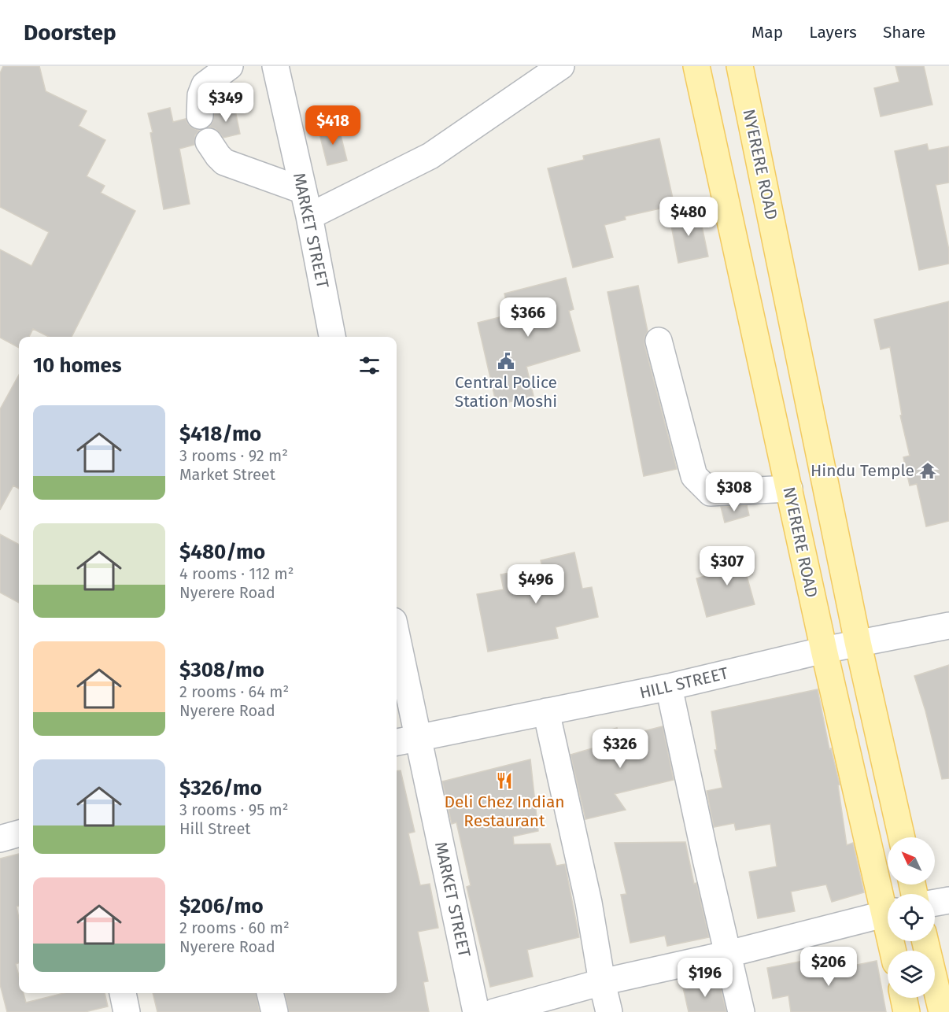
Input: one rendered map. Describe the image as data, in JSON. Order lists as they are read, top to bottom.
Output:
{
  "streets": {
    "main road": ["NYERERE ROAD"],
    "street": ["MARKET STREET", "HILL STREET"]
  },
  "crossings": [
    ["NYERERE ROAD", "HILL STREET"],
    ["MARKET STREET", "HILL STREET"]
  ],
  "places": {
    "public building": ["Central Police Station Moshi"],
    "temple": ["Hindu Temple"],
    "restaurant": ["Deli Chez Indian Restaurant"]
  },
  "north": "top left",
  "page": {
    "header": "Doorstep",
    "nav": ["Map", "Layers", "Share"],
    "price": [
      "$349",
      "$418",
      "$480",
      "$366",
      "$308",
      "$307",
      "$496",
      "$326",
      "$206",
      "$196"
    ],
    "heading": "10 homes",
    "list": [
      {
        "name": "$418/mo",
        "note": "3 rooms · 92 m² · Market Street"
      },
      {
        "name": "$480/mo",
        "note": "4 rooms · 112 m² · Nyerere Road"
      },
      {
        "name": "$308/mo",
        "note": "2 rooms · 64 m² · Nyerere Road"
      },
      {
        "name": "$326/mo",
        "note": "3 rooms · 95 m² · Hill Street"
      },
      {
        "name": "$206/mo",
        "note": "2 rooms · 60 m² · Nyerere Road"
      }
    ]
  }
}
